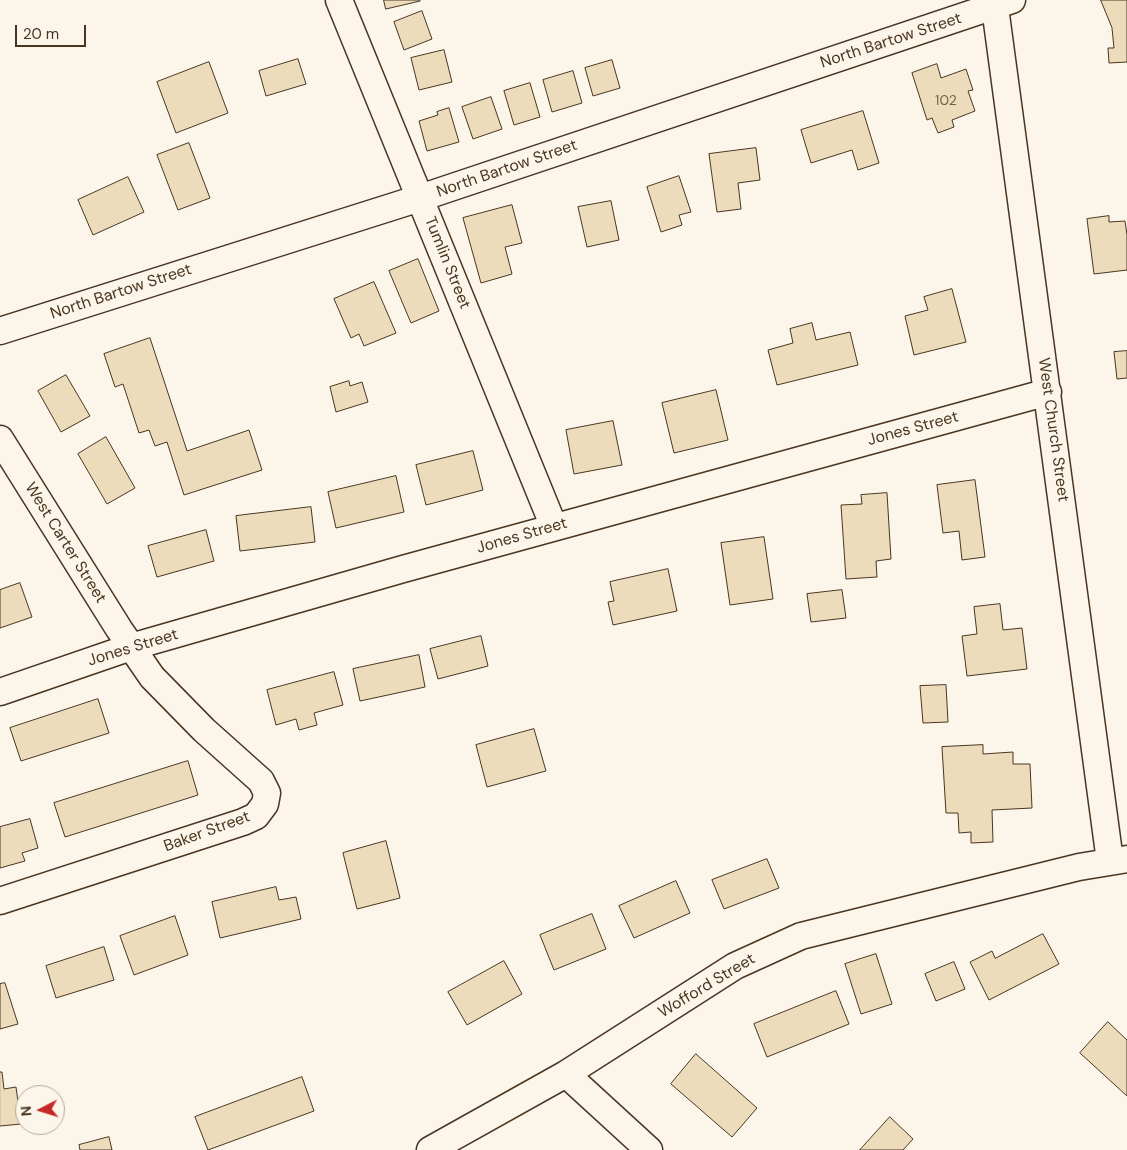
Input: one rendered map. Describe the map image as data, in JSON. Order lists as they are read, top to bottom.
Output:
{
  "streets": {
    "street": [
      "North Bartow Street",
      "Tumlin Street",
      "Jones Street",
      "West Church Street",
      "West Carter Street",
      "Baker Street",
      "Wofford Street"
    ]
  },
  "crossings": [
    ["North Bartow Street", "Tumlin Street"],
    ["North Bartow Street", "West Church Street"],
    ["Tumlin Street", "Jones Street"],
    ["Jones Street", "West Church Street"],
    ["Jones Street", "West Carter Street"],
    ["Jones Street", "Baker Street"],
    ["West Church Street", "Wofford Street"],
    ["West Carter Street", "Baker Street"]
  ],
  "house_numbers": ["102"],
  "scale_bar": "20 m",
  "north": "left"
}
